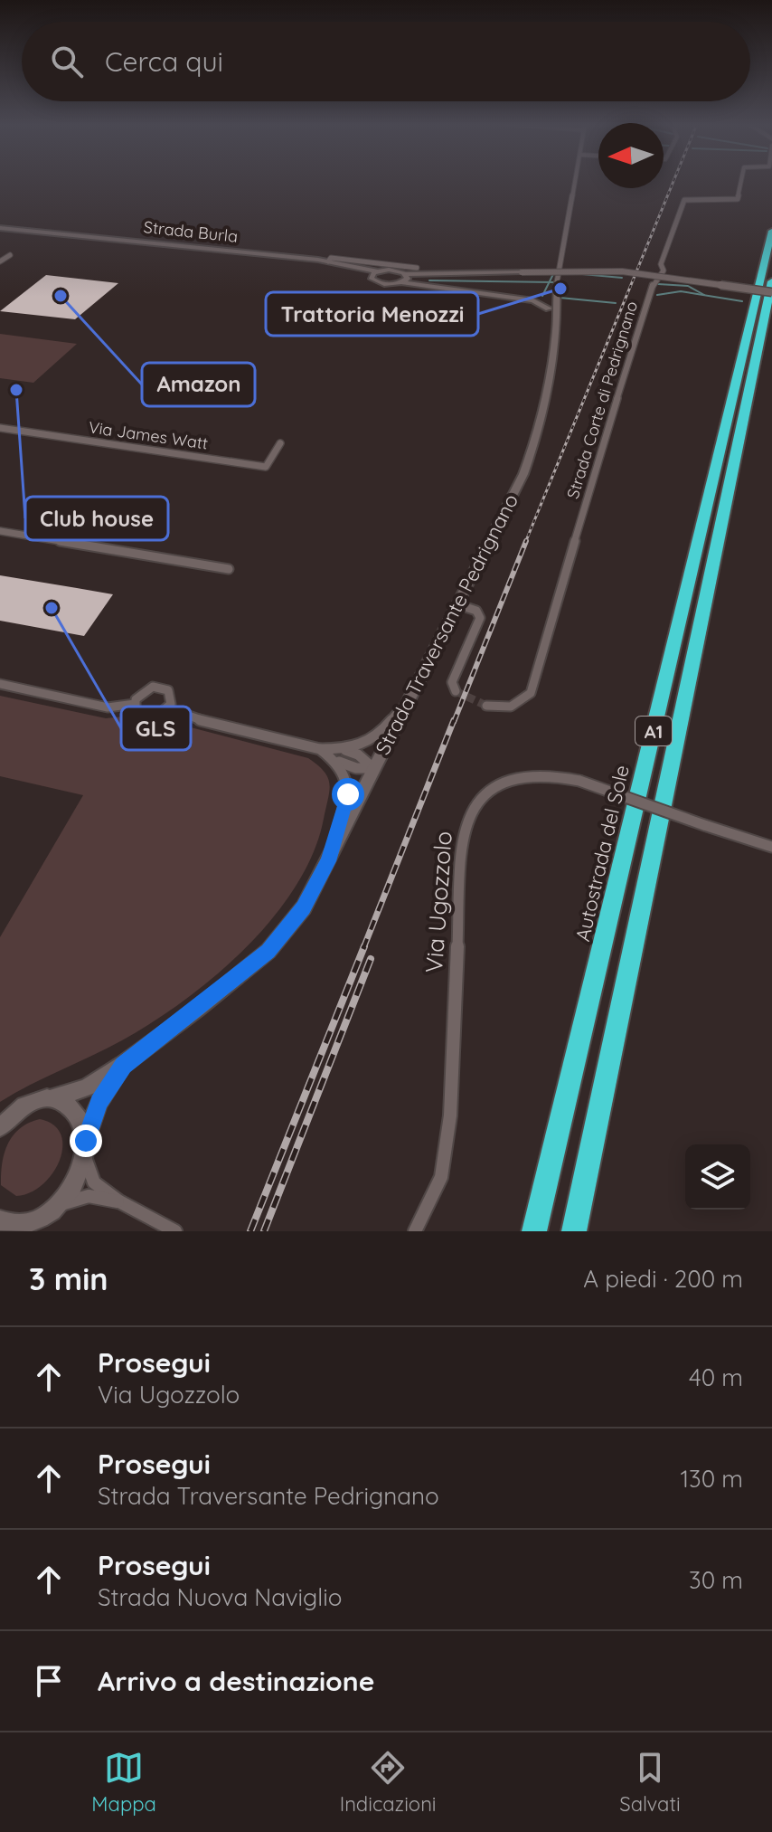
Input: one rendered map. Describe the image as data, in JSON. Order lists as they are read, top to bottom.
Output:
{
  "streets": {
    "highway": ["A1", "Autostrada del Sole"],
    "street": [
      "Strada Burla",
      "Strada Corte di Pedrignano",
      "Via James Watt",
      "Strada Traversante Pedrignano",
      "Via Ugozzolo"
    ]
  },
  "places": [
    "Trattoria Menozzi",
    "Amazon",
    "Club house",
    "GLS"
  ],
  "north": "left",
  "page": {
    "search": "Cerca qui",
    "heading": ["3 min", "A piedi · 200 m"],
    "list": [
      ["Prosegui", "Via Ugozzolo", "40 m"],
      ["Prosegui", "Strada Traversante Pedrignano", "130 m"],
      ["Prosegui", "Strada Nuova Naviglio", "30 m"],
      "Arrivo a destinazione"
    ],
    "nav": ["Mappa", "Indicazioni", "Salvati"]
  }
}
